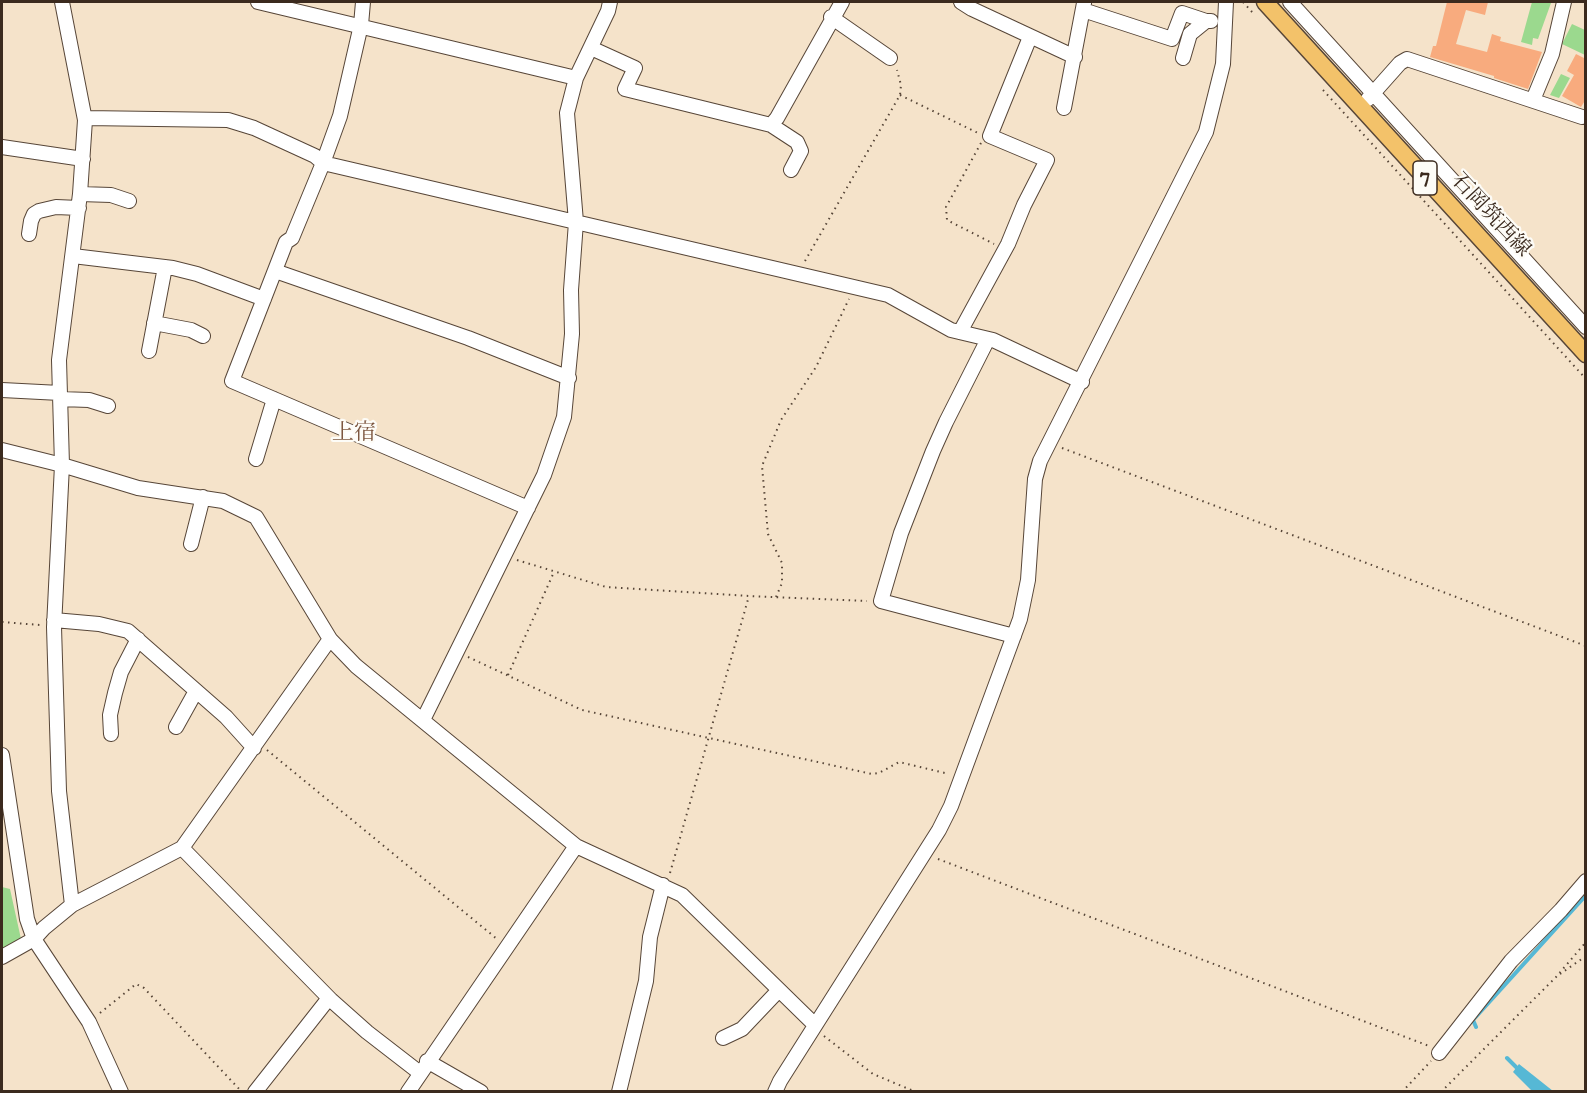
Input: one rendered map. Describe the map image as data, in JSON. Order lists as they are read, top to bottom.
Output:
{
  "streets": {
    "main road": ["7", "石岡筑西線"]
  },
  "districts": ["上宿"]
}
